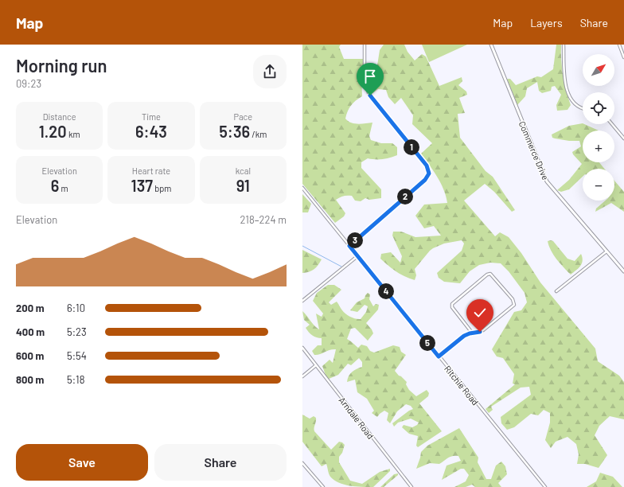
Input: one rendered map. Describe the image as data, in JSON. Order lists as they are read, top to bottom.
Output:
{
  "streets": {
    "street": ["Commerce Drive", "Ritchie Road", "Arndale Road"]
  },
  "north": "top right",
  "page": {
    "header": "Map",
    "nav": ["Map", "Layers", "Share"],
    "heading": ["Morning run", "09:23"],
    "map_buttons": ["+", "−"],
    "stats": [
      ["Distance", "1.20 km"],
      ["Time", "6:43"],
      ["Pace", "5:36 /km"],
      ["Elevation", "6 m"],
      ["Heart rate", "137 bpm"],
      ["kcal", "91"]
    ],
    "pins": [
      "1",
      "2",
      "3",
      "4",
      "5"
    ],
    "chart": ["Elevation", "218–224 m"],
    "list": [
      {
        "name": "200 m",
        "note": "6:10"
      },
      {
        "name": "400 m",
        "note": "5:23"
      },
      {
        "name": "600 m",
        "note": "5:54"
      },
      {
        "name": "800 m",
        "note": "5:18"
      }
    ],
    "buttons": ["Save", "Share"]
  }
}
